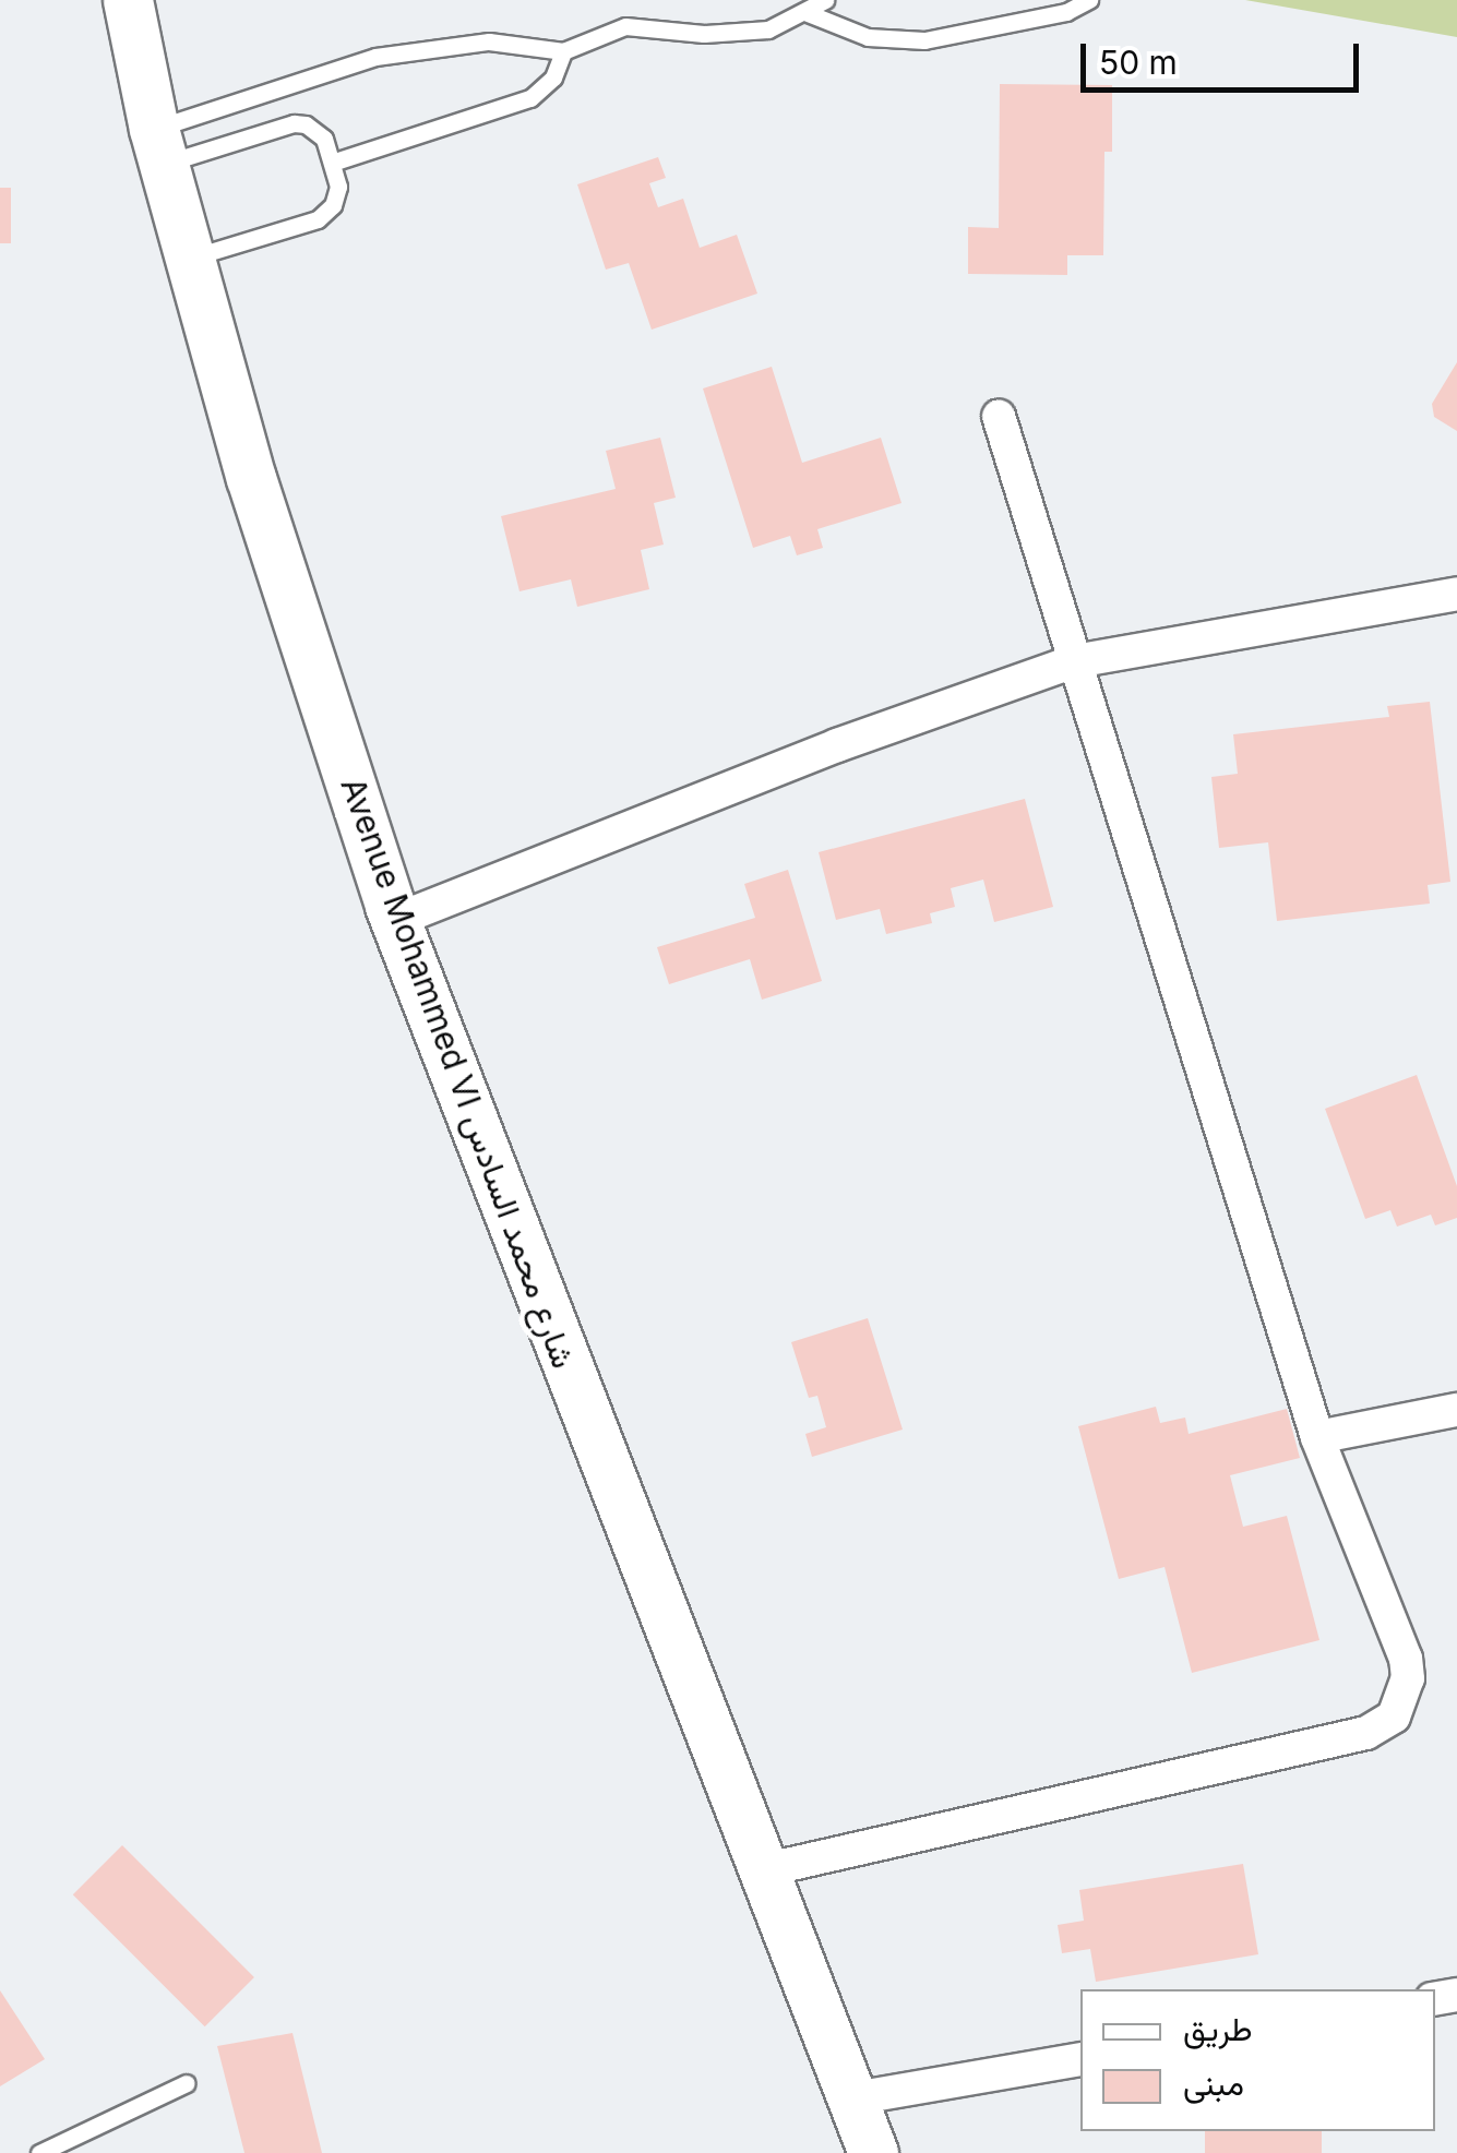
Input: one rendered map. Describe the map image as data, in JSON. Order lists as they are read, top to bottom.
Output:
{
  "streets": {
    "main road": ["Avenue Mohammed VI شارع محمد السادس"]
  },
  "legend": ["طريق", "مبنى"],
  "scale_bar": "50 m"
}
